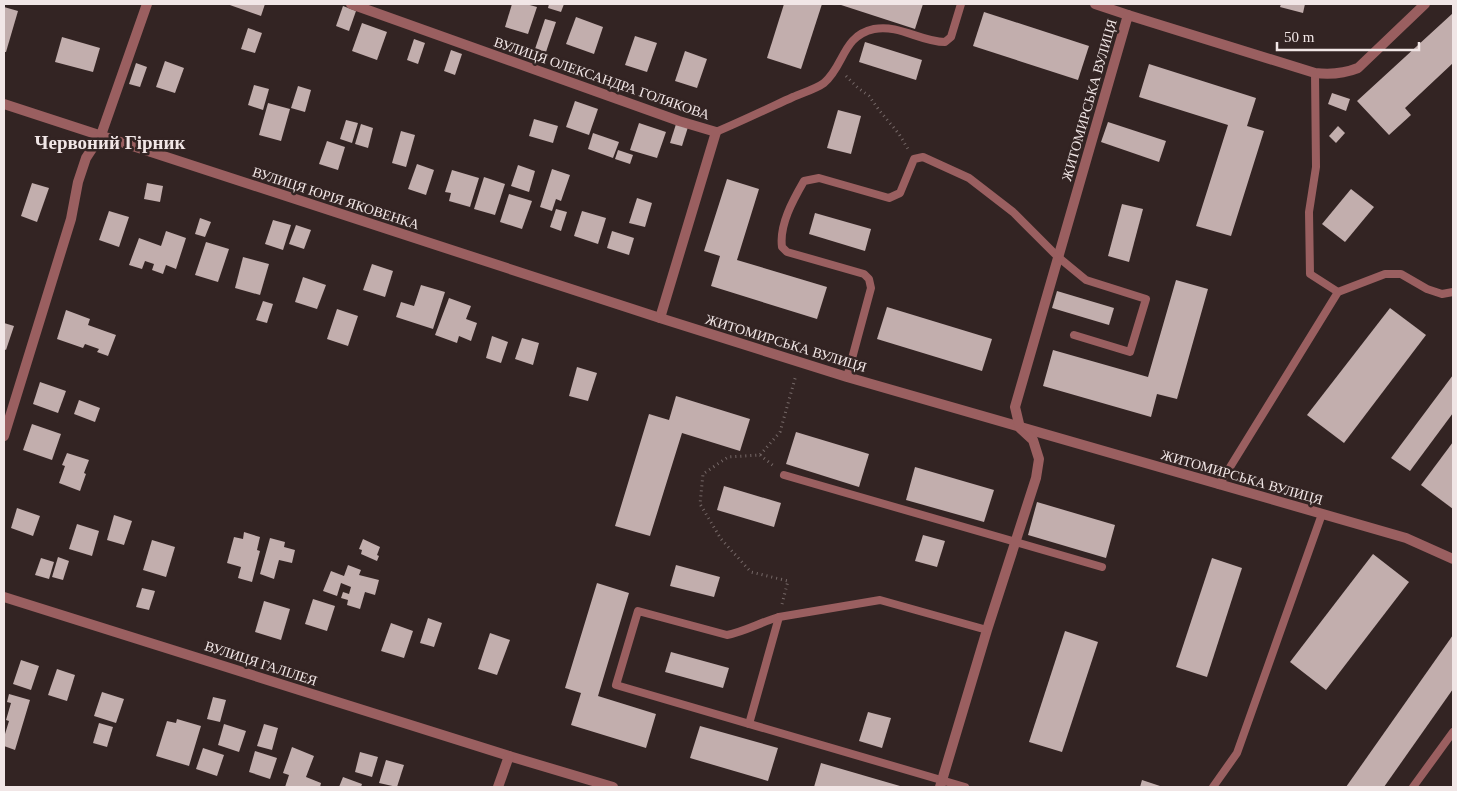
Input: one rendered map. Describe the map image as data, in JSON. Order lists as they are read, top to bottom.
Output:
{
  "streets": {
    "street": [
      "ВУЛИЦЯ ОЛЕКСАНДРА ГОЛЯКОВА",
      "ЖИТОМИРСЬКА ВУЛИЦЯ",
      "ВУЛИЦЯ ЮРІЯ ЯКОВЕНКА",
      "ВУЛИЦЯ ГАЛІЛЕЯ"
    ]
  },
  "crossings": [
    ["ВУЛИЦЯ ОЛЕКСАНДРА ГОЛЯКОВА", "ЖИТОМИРСЬКА ВУЛИЦЯ"],
    ["ВУЛИЦЯ ОЛЕКСАНДРА ГОЛЯКОВА", "ВУЛИЦЯ ЮРІЯ ЯКОВЕНКА"],
    ["ЖИТОМИРСЬКА ВУЛИЦЯ", "ВУЛИЦЯ ЮРІЯ ЯКОВЕНКА"]
  ],
  "districts": ["Червоний Гірник"],
  "scale_bar": "50 m"
}
